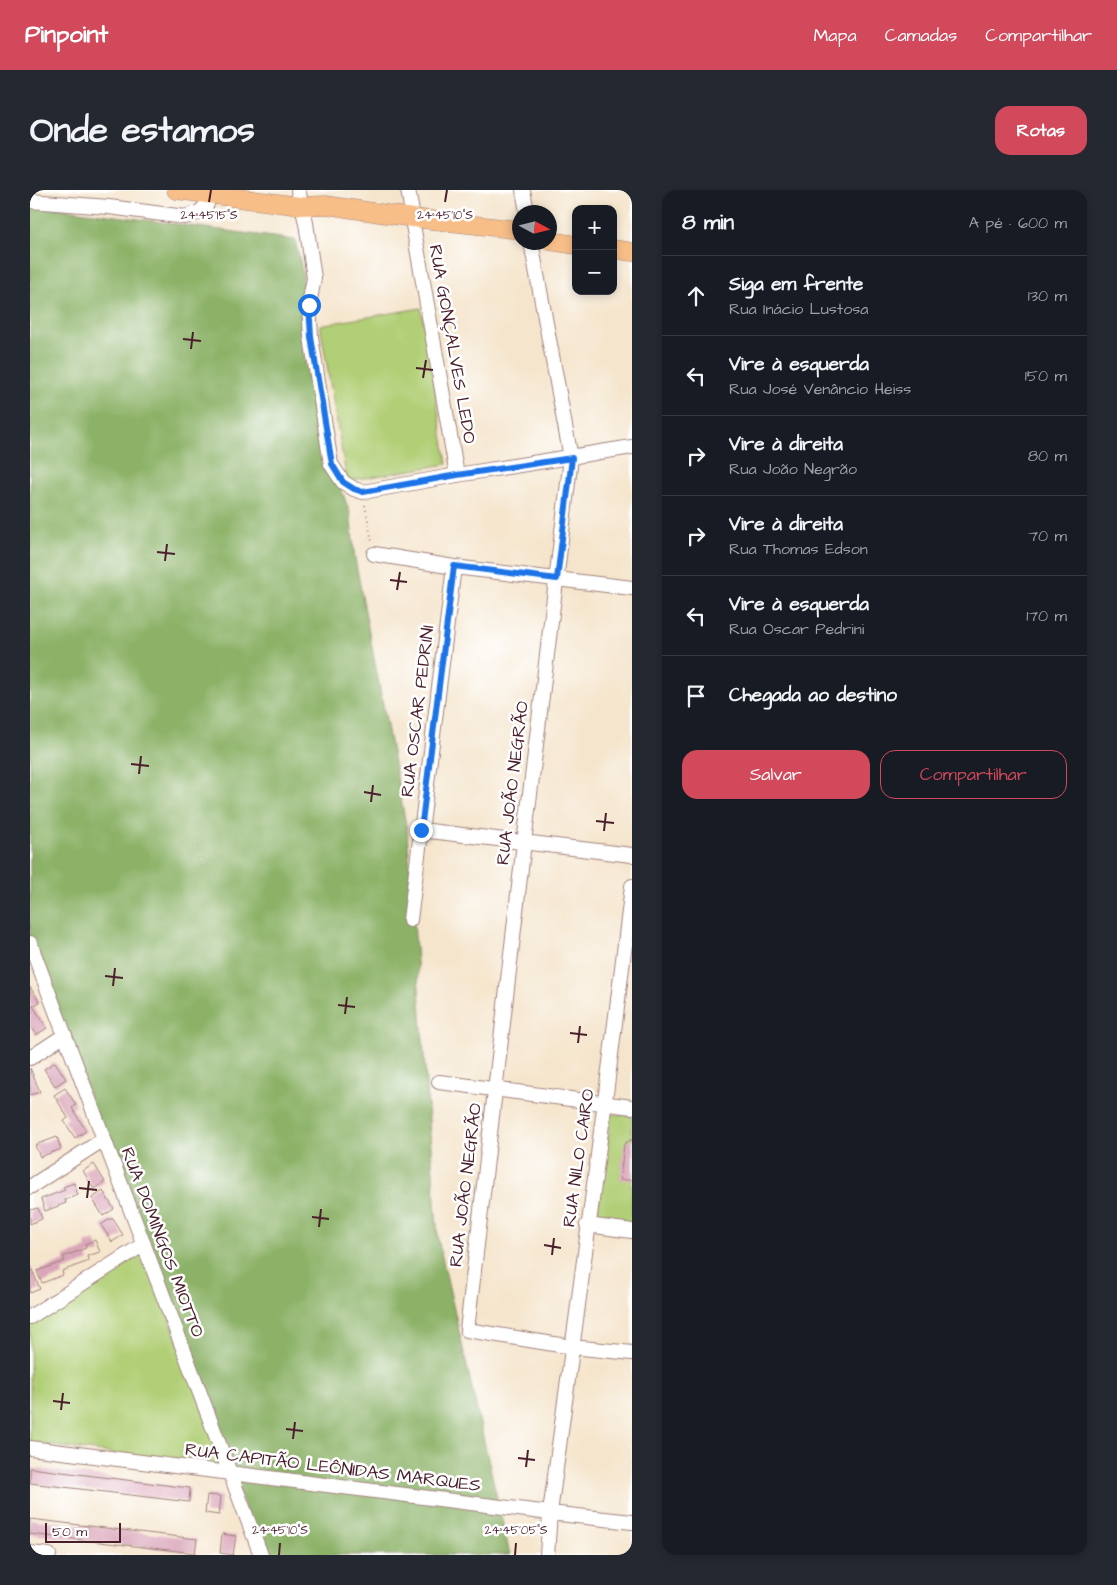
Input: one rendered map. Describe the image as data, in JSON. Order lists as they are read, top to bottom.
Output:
{
  "streets": {
    "street": [
      "RUA GONÇALVES LEDO",
      "RUA OSCAR PEDRINI",
      "RUA JOÃO NEGRÃO",
      "RUA NILO CAIRO",
      "RUA DOMINGOS MIOTTO",
      "RUA CAPITÃO LEÔNIDAS MARQUES"
    ]
  },
  "crossings": [
    ["RUA JOÃO NEGRÃO", "RUA NILO CAIRO"],
    ["RUA NILO CAIRO", "RUA CAPITÃO LEÔNIDAS MARQUES"],
    ["RUA DOMINGOS MIOTTO", "RUA CAPITÃO LEÔNIDAS MARQUES"]
  ],
  "scale_bar": "50 m",
  "north": "right",
  "page": {
    "header": "Pinpoint",
    "nav": ["Mapa", "Camadas", "Compartilhar"],
    "title": "Onde estamos",
    "buttons": [
      "Rotas",
      ["Salvar", "Compartilhar"]
    ],
    "heading": ["8 min", "A pé · 600 m"],
    "map_buttons": ["+", "−"],
    "list": [
      ["Siga em frente", "Rua Inácio Lustosa", "130 m"],
      ["Vire à esquerda", "Rua José Venâncio Heiss", "150 m"],
      ["Vire à direita", "Rua João Negrão", "80 m"],
      ["Vire à direita", "Rua Thomas Edson", "70 m"],
      ["Vire à esquerda", "Rua Oscar Pedrini", "170 m"],
      "Chegada ao destino"
    ],
    "scale": "50 m"
  },
  "coordinates": ["24°45'15\"S", "24°45'10\"S", "24°45'05\"S"]
}
